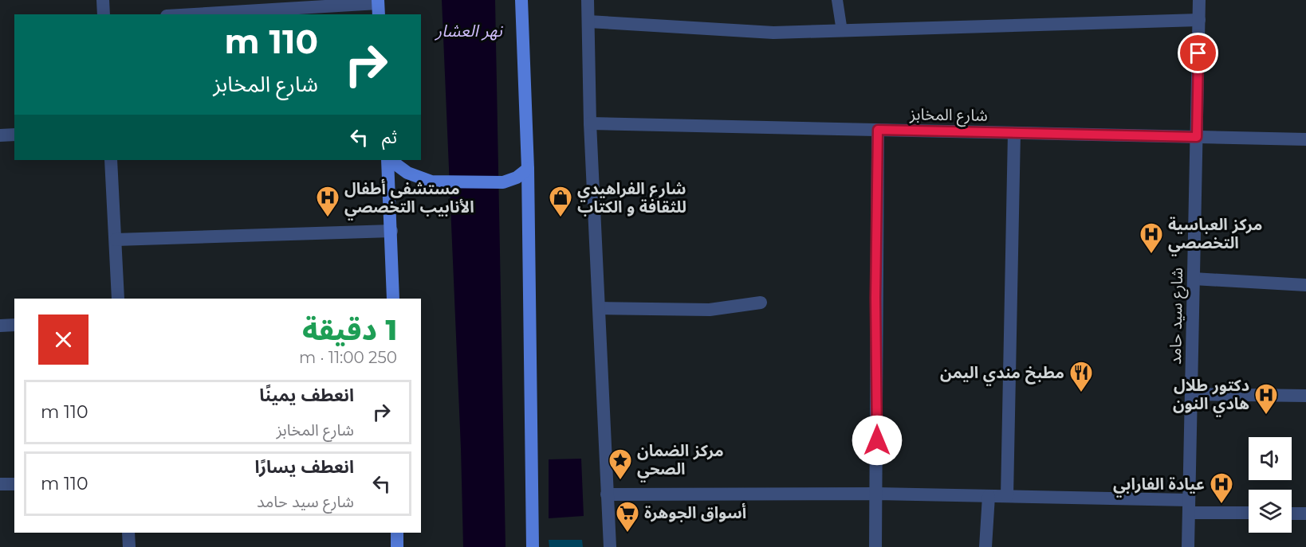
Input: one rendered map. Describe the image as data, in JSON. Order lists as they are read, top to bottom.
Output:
{
  "streets": {
    "street": ["شارع المخابز", "شارع سيد حامد"]
  },
  "crossings": [
    ["شارع المخابز", "شارع سيد حامد"]
  ],
  "water": ["نهر العشار"],
  "places": {
    "hospital": [
      "مستشفى أطفال الأنابيب التخصصي",
      "مركز العباسية التخصصي",
      "دكتور طلال هادي النون",
      "عيادة الفارابي"
    ],
    "shop": ["شارع الفراهيدي للثقافة و الكتاب"],
    "restaurant": ["مطبخ مندي اليمن"],
    "place": ["مركز الضمان الصحي"],
    "supermarket": ["أسواق الجوهرة"]
  },
  "page": {
    "turn": ["110 m", "شارع المخابز"],
    "then": "ثم",
    "heading": ["1 دقيقة", "250 m · 11:00"],
    "list": [
      {
        "name": "انعطف يمينًا",
        "note": "شارع المخابز",
        "value": "110 m"
      },
      {
        "name": "انعطف يسارًا",
        "note": "شارع سيد حامد",
        "value": "110 m"
      }
    ]
  }
}
